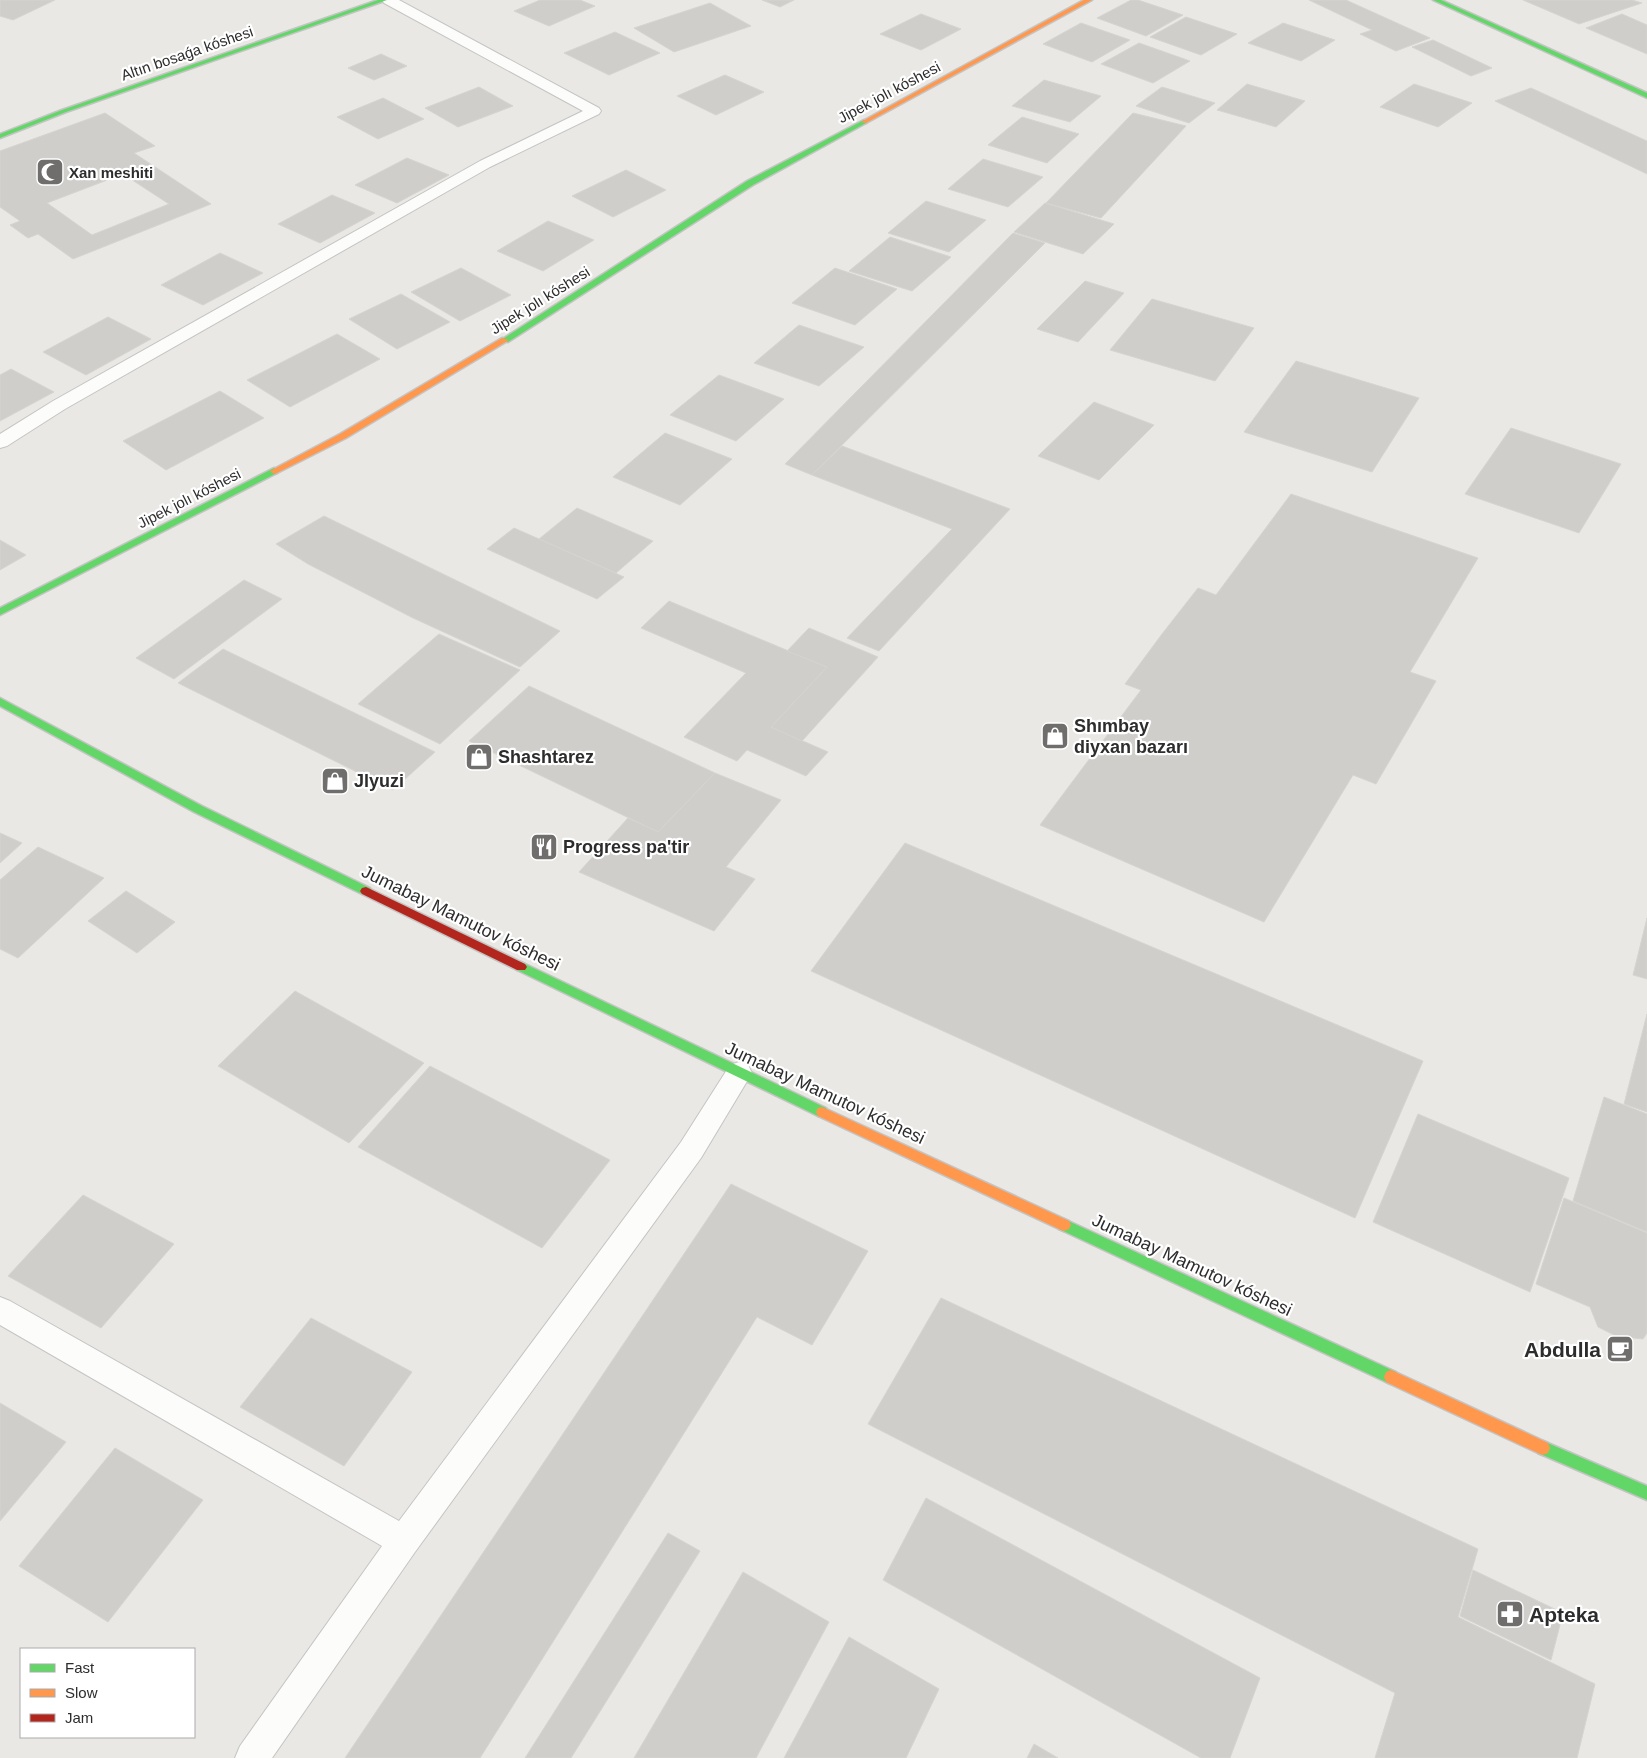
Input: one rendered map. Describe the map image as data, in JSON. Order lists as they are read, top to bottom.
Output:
{
  "streets": {
    "street": ["Altın bosaǵa kóshesi", "Jipek jolı kóshesi", "Jumabay Mamutov kóshesi"]
  },
  "places": {
    "mosque": ["Xan meshiti"],
    "shop": ["Shımbay diyxan bazarı", "Shashtarez", "Jlyuzi"],
    "restaurant": ["Progress pa'tir"],
    "cafe": ["Abdulla"],
    "pharmacy": ["Apteka"]
  },
  "legend": ["Fast", "Slow", "Jam"]
}
